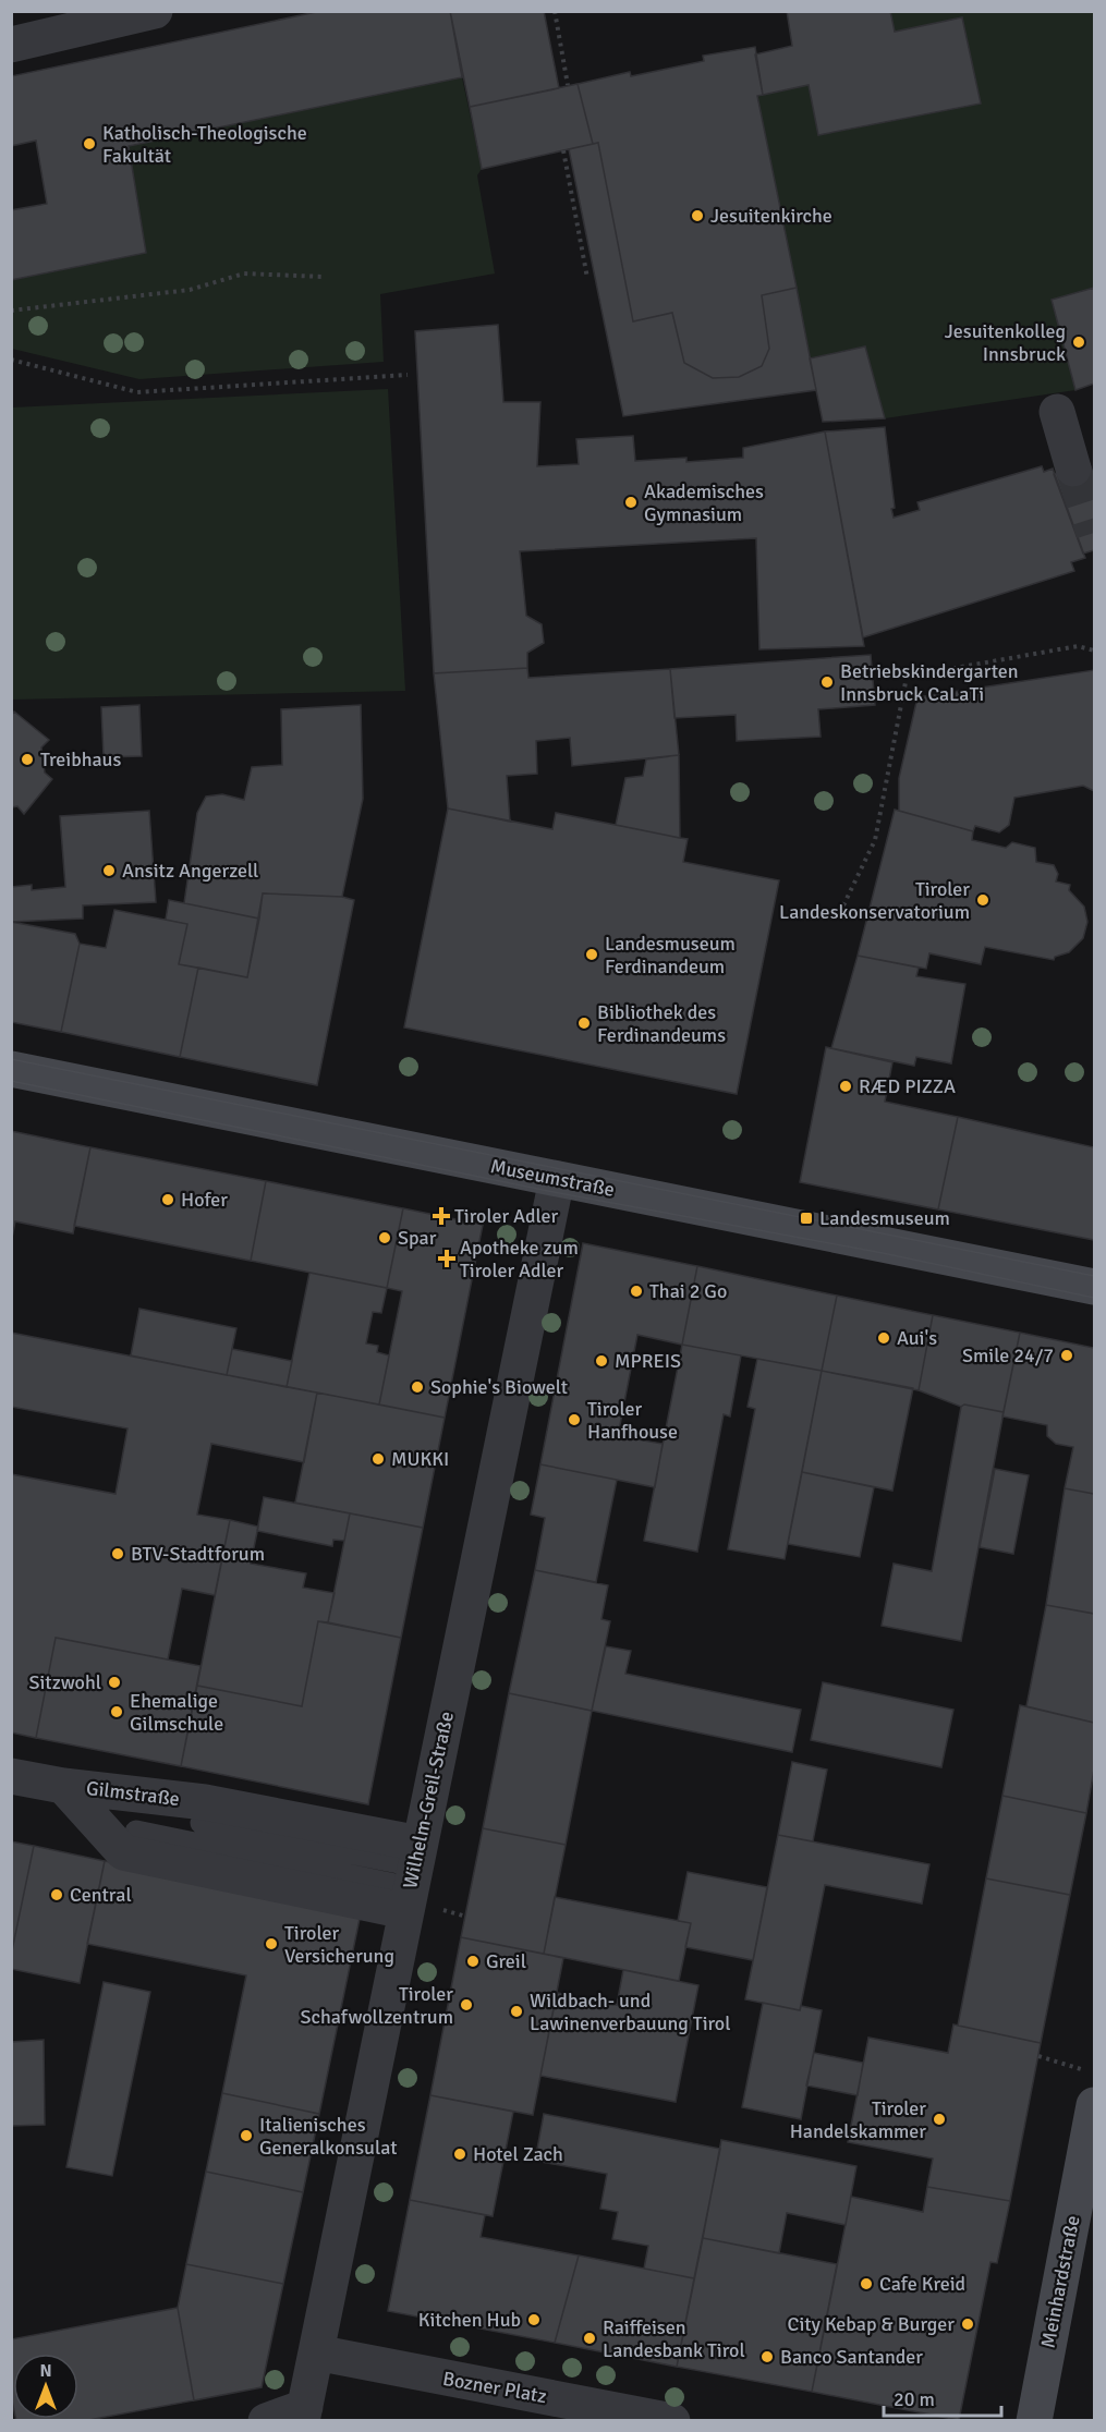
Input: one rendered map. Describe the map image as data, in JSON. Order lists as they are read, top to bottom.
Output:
{
  "streets": {
    "street": [
      "Museumstraße",
      "Gilmstraße",
      "Wilhelm-Greil-Straße",
      "Meinhardstraße",
      "Bozner Platz"
    ]
  },
  "crossings": [
    ["Museumstraße", "Wilhelm-Greil-Straße"],
    ["Gilmstraße", "Wilhelm-Greil-Straße"],
    ["Wilhelm-Greil-Straße", "Bozner Platz"]
  ],
  "places": {
    "other": [
      "Katholisch-Theologische Fakultät",
      "Jesuitenkirche",
      "Jesuitenkolleg Innsbruck",
      "Akademisches Gymnasium",
      "Betriebskindergarten Innsbruck CaLaTi",
      "Treibhaus",
      "Ansitz Angerzell",
      "Tiroler Landeskonservatorium",
      "Landesmuseum Ferdinandeum",
      "Bibliothek des Ferdinandeums",
      "RÆD PIZZA",
      "Hofer",
      "Spar",
      "Thai 2 Go",
      "Aui's",
      "Smile 24/7",
      "MPREIS",
      "Sophie's Biowelt",
      "Tiroler Hanfhouse",
      "MUKKI",
      "BTV-Stadtforum",
      "Sitzwohl",
      "Ehemalige Gilmschule",
      "Central",
      "Tiroler Versicherung",
      "Greil",
      "Tiroler Schafwollzentrum",
      "Wildbach- und Lawinenverbauung Tirol",
      "Tiroler Handelskammer",
      "Italienisches Generalkonsulat",
      "Hotel Zach",
      "Cafe Kreid",
      "Kitchen Hub",
      "City Kebap & Burger",
      "Raiffeisen Landesbank Tirol",
      "Banco Santander"
    ],
    "health": ["Tiroler Adler", "Apotheke zum Tiroler Adler"],
    "transit": ["Landesmuseum"]
  },
  "scale_bar": "20 m",
  "north": "top"
}
